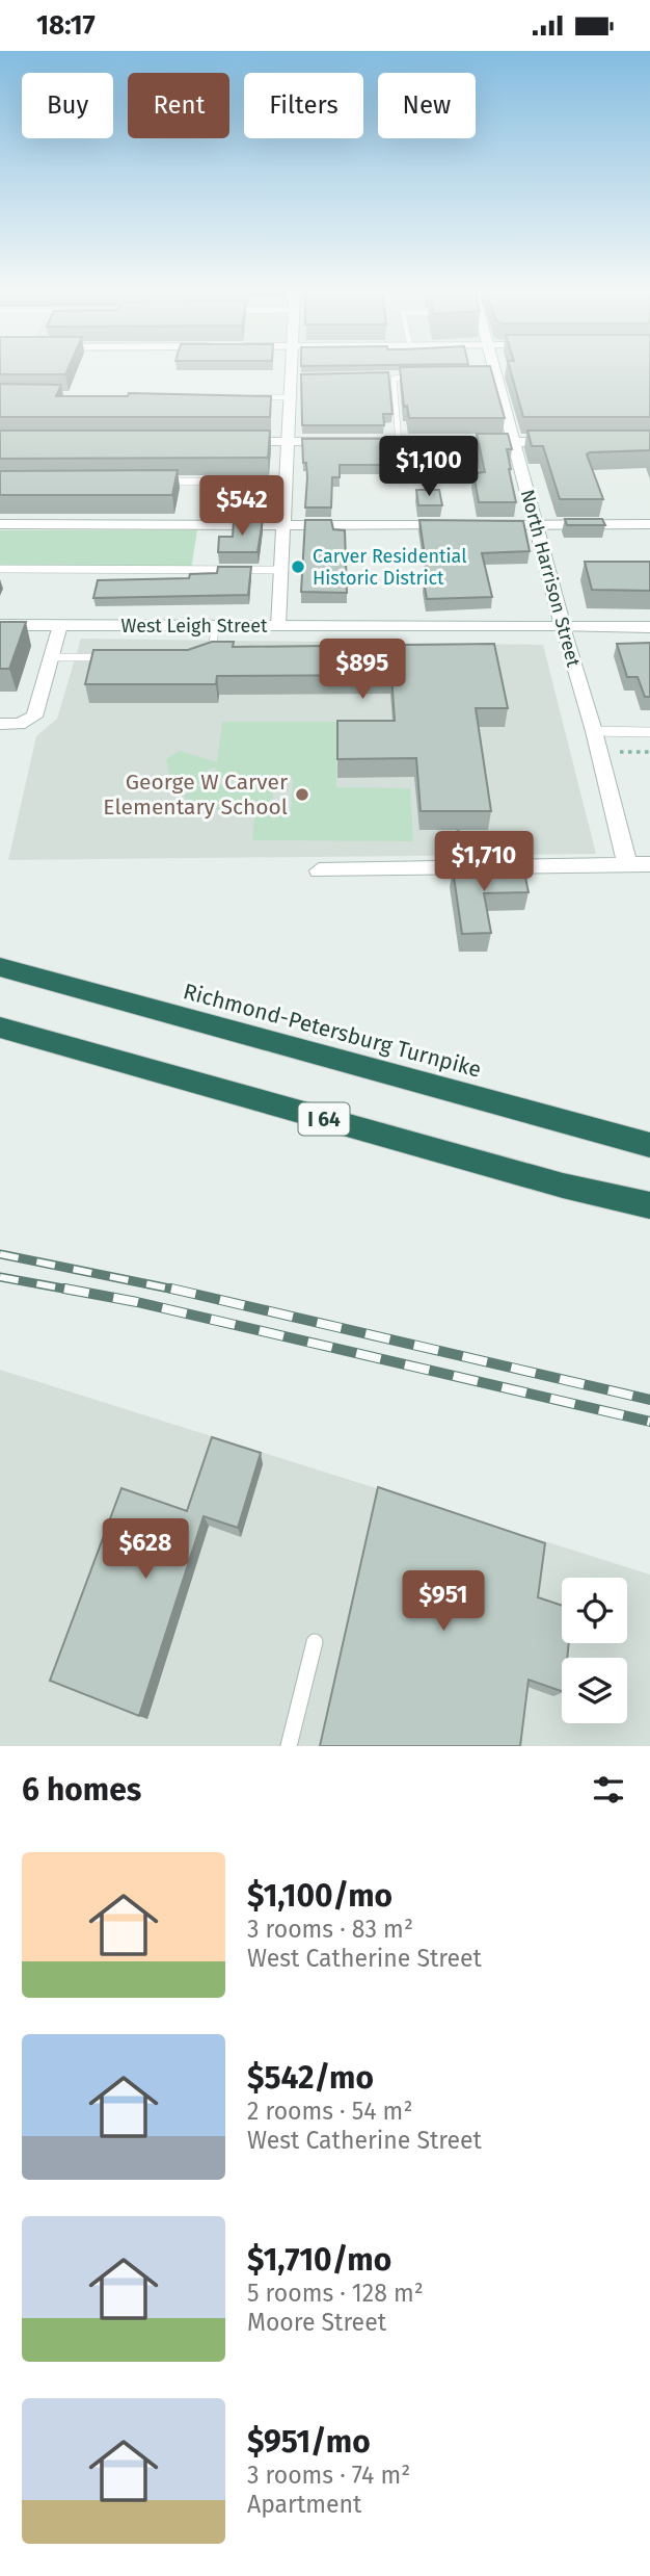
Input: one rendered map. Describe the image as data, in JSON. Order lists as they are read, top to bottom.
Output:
{
  "streets": {
    "highway": ["Richmond-Petersburg Turnpike", "I 64"],
    "main road": ["North Harrison Street", "West Leigh Street"]
  },
  "crossings": [
    ["North Harrison Street", "West Leigh Street"]
  ],
  "places": ["Carver Residential Historic District", "George W Carver Elementary School"],
  "page": {
    "status": "18:17",
    "chip": [
      "Buy",
      "Rent",
      "Filters",
      "New"
    ],
    "price": [
      "$1,100",
      "$542",
      "$895",
      "$1,710",
      "$628",
      "$951"
    ],
    "heading": "6 homes",
    "list": [
      {
        "name": "$1,100/mo",
        "note": "3 rooms · 83 m² · West Catherine Street"
      },
      {
        "name": "$542/mo",
        "note": "2 rooms · 54 m² · West Catherine Street"
      },
      {
        "name": "$1,710/mo",
        "note": "5 rooms · 128 m² · Moore Street"
      },
      {
        "name": "$951/mo",
        "note": "3 rooms · 74 m² · Apartment"
      }
    ]
  }
}
